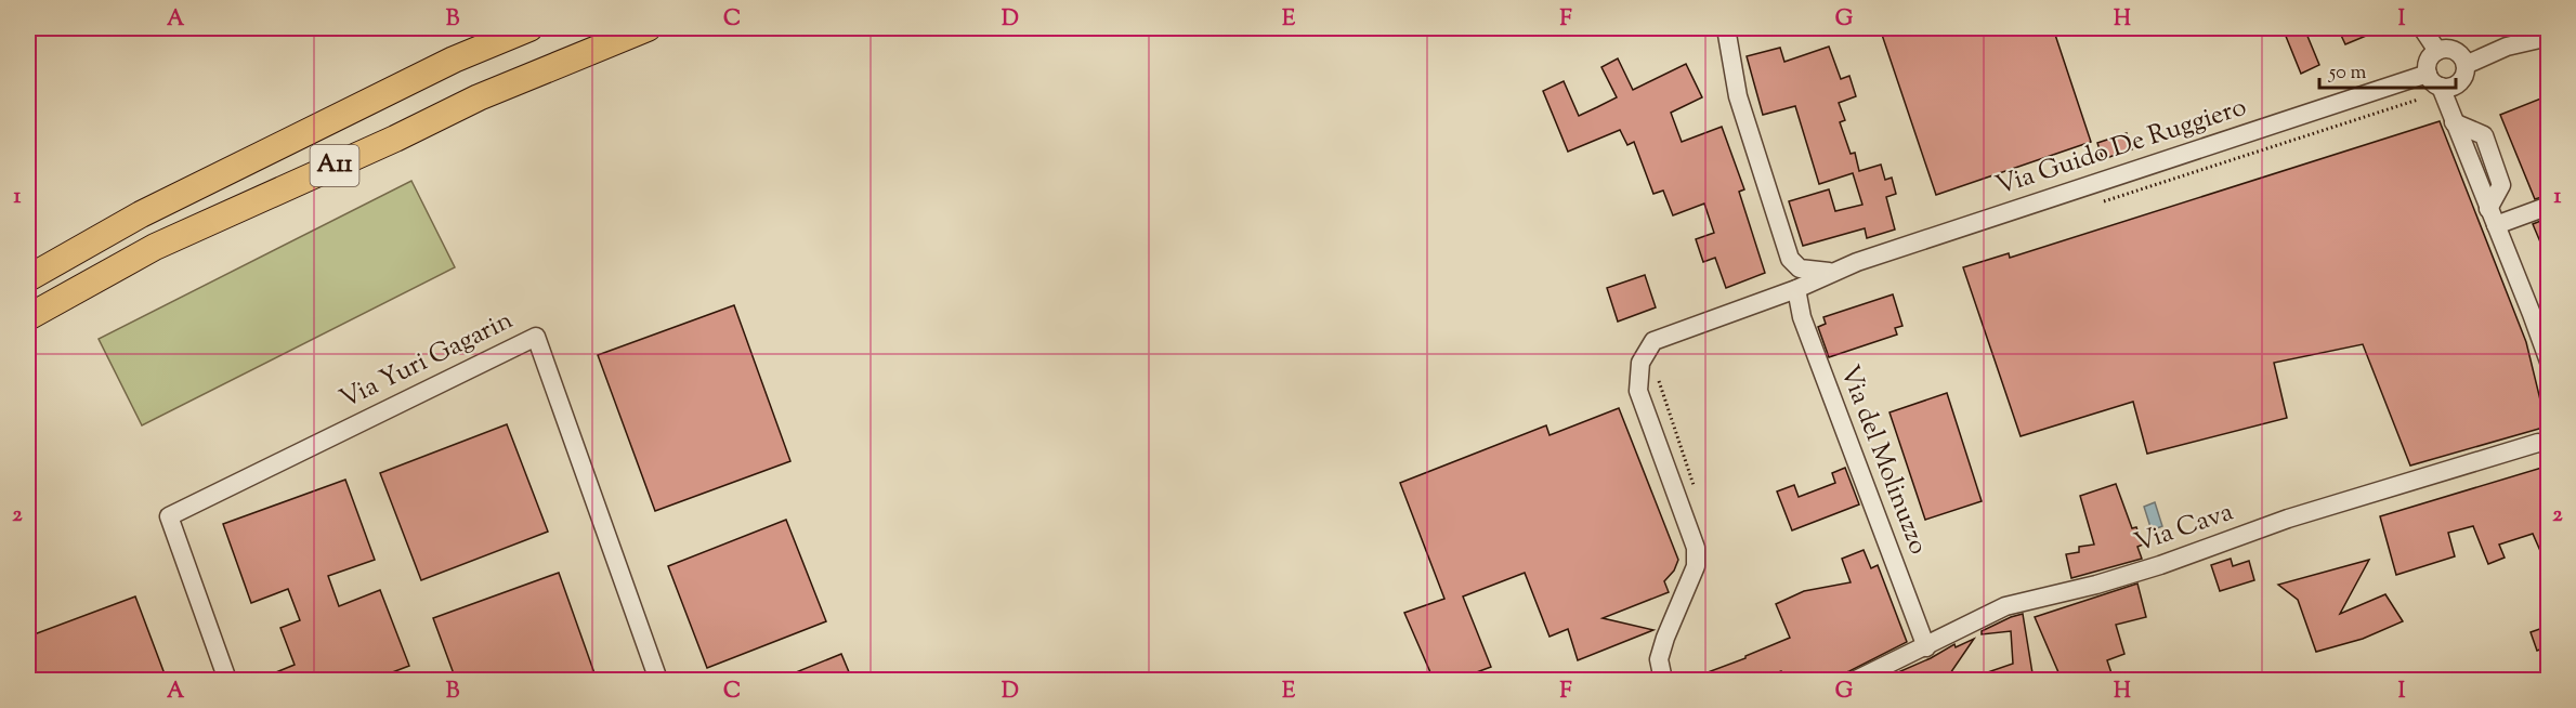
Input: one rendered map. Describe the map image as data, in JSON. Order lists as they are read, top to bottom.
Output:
{
  "streets": {
    "highway": ["A11"],
    "street": [
      "Via Guido De Ruggiero",
      "Via Yuri Gagarin",
      "Via del Molinuzzo",
      "Via Cava"
    ]
  },
  "crossings": [
    ["Via Guido De Ruggiero", "Via del Molinuzzo"],
    ["Via del Molinuzzo", "Via Cava"]
  ],
  "scale_bar": "50 m",
  "grid": {
    "columns": [
      "A",
      "B",
      "C",
      "D",
      "E",
      "F",
      "G",
      "H",
      "I"
    ],
    "rows": ["1", "2"]
  }
}
